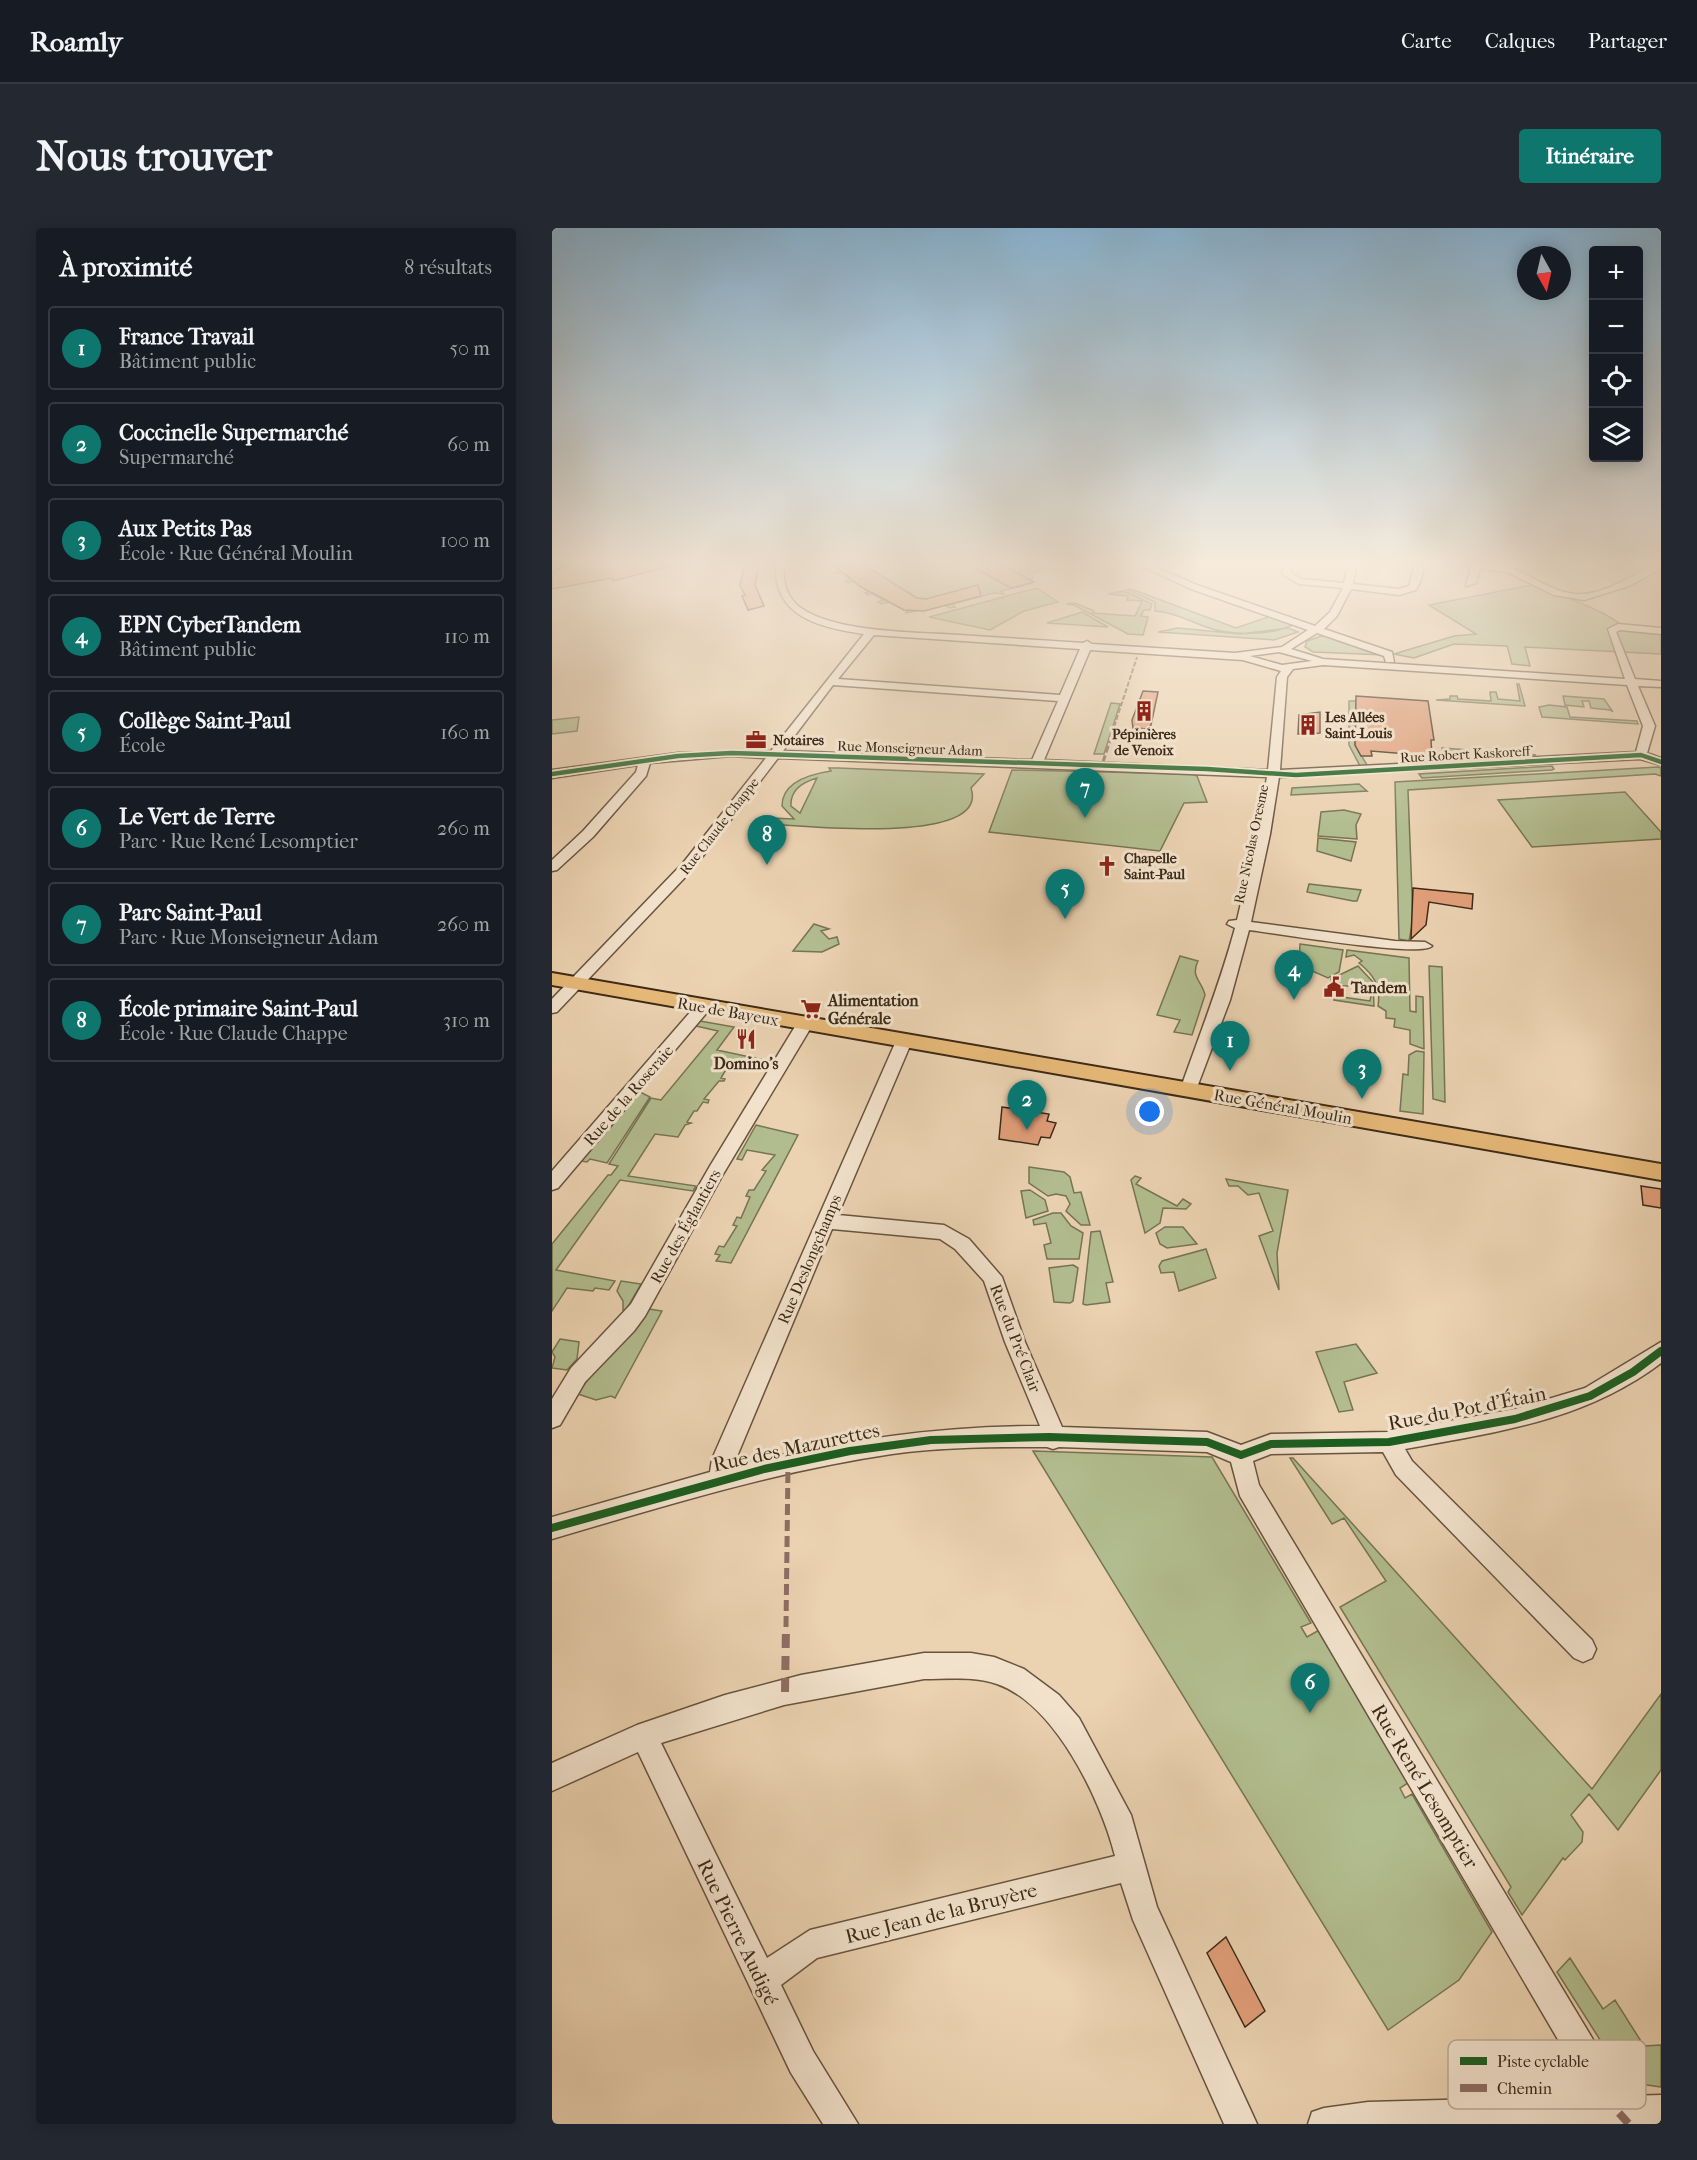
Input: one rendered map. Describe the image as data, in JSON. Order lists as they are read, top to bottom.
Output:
{
  "streets": {
    "main road": ["Rue de Bayeux", "Rue Général Moulin"],
    "street": [
      "Rue Monseigneur Adam",
      "Rue Robert Kaskoreff",
      "Rue Claude Chappe",
      "Rue Nicolas Oresme",
      "Rue de la Roseraie",
      "Rue des Églantiers",
      "Rue Deslongchamps",
      "Rue du Pré Clair",
      "Rue du Pot d'Étain",
      "Rue des Mazurettes",
      "Rue René Lesomptier",
      "Rue Jean de la Bruyère",
      "Rue Pierre Audigé"
    ]
  },
  "crossings": [
    ["Rue Monseigneur Adam", "Rue Robert Kaskoreff"],
    ["Rue Monseigneur Adam", "Rue Claude Chappe"],
    ["Rue Monseigneur Adam", "Rue Nicolas Oresme"],
    ["Rue Robert Kaskoreff", "Rue Nicolas Oresme"],
    ["Rue Claude Chappe", "Rue de Bayeux"],
    ["Rue Nicolas Oresme", "Rue Général Moulin"],
    ["Rue de Bayeux", "Rue de la Roseraie"],
    ["Rue de Bayeux", "Rue Général Moulin"],
    ["Rue de Bayeux", "Rue des Églantiers"],
    ["Rue de Bayeux", "Rue Deslongchamps"],
    ["Rue Général Moulin", "Rue Deslongchamps"],
    ["Rue Deslongchamps", "Rue du Pré Clair"],
    ["Rue Deslongchamps", "Rue des Mazurettes"],
    ["Rue du Pré Clair", "Rue des Mazurettes"],
    ["Rue du Pot d'Étain", "Rue René Lesomptier"],
    ["Rue Jean de la Bruyère", "Rue Pierre Audigé"]
  ],
  "places": {
    "building": ["Pépinières de Venoix", "Les Allées Saint-Louis"],
    "office": ["Notaires"],
    "church": ["Chapelle Saint-Paul"],
    "public building": ["Tandem"],
    "supermarket": ["Alimentation Générale"],
    "restaurant": ["Domino's"]
  },
  "legend": ["Piste cyclable", "Chemin"],
  "north": "bottom",
  "page": {
    "header": "Roamly",
    "nav": ["Carte", "Calques", "Partager"],
    "buttons": "Itinéraire",
    "title": "Nous trouver",
    "heading": ["À proximité", "8 résultats"],
    "map_buttons": ["+", "−"],
    "list": [
      {
        "mark": "1",
        "name": "France Travail",
        "note": "Bâtiment public",
        "value": "50 m"
      },
      {
        "mark": "2",
        "name": "Coccinelle Supermarché",
        "note": "Supermarché",
        "value": "60 m"
      },
      {
        "mark": "3",
        "name": "Aux Petits Pas",
        "note": "École · Rue Général Moulin",
        "value": "100 m"
      },
      {
        "mark": "4",
        "name": "EPN CyberTandem",
        "note": "Bâtiment public",
        "value": "110 m"
      },
      {
        "mark": "5",
        "name": "Collège Saint-Paul",
        "note": "École",
        "value": "160 m"
      },
      {
        "mark": "6",
        "name": "Le Vert de Terre",
        "note": "Parc · Rue René Lesomptier",
        "value": "260 m"
      },
      {
        "mark": "7",
        "name": "Parc Saint-Paul",
        "note": "Parc · Rue Monseigneur Adam",
        "value": "260 m"
      },
      {
        "mark": "8",
        "name": "École primaire Saint-Paul",
        "note": "École · Rue Claude Chappe",
        "value": "310 m"
      }
    ],
    "pins": [
      "7",
      "8",
      "5",
      "4",
      "1",
      "3",
      "2",
      "6"
    ]
  }
}
